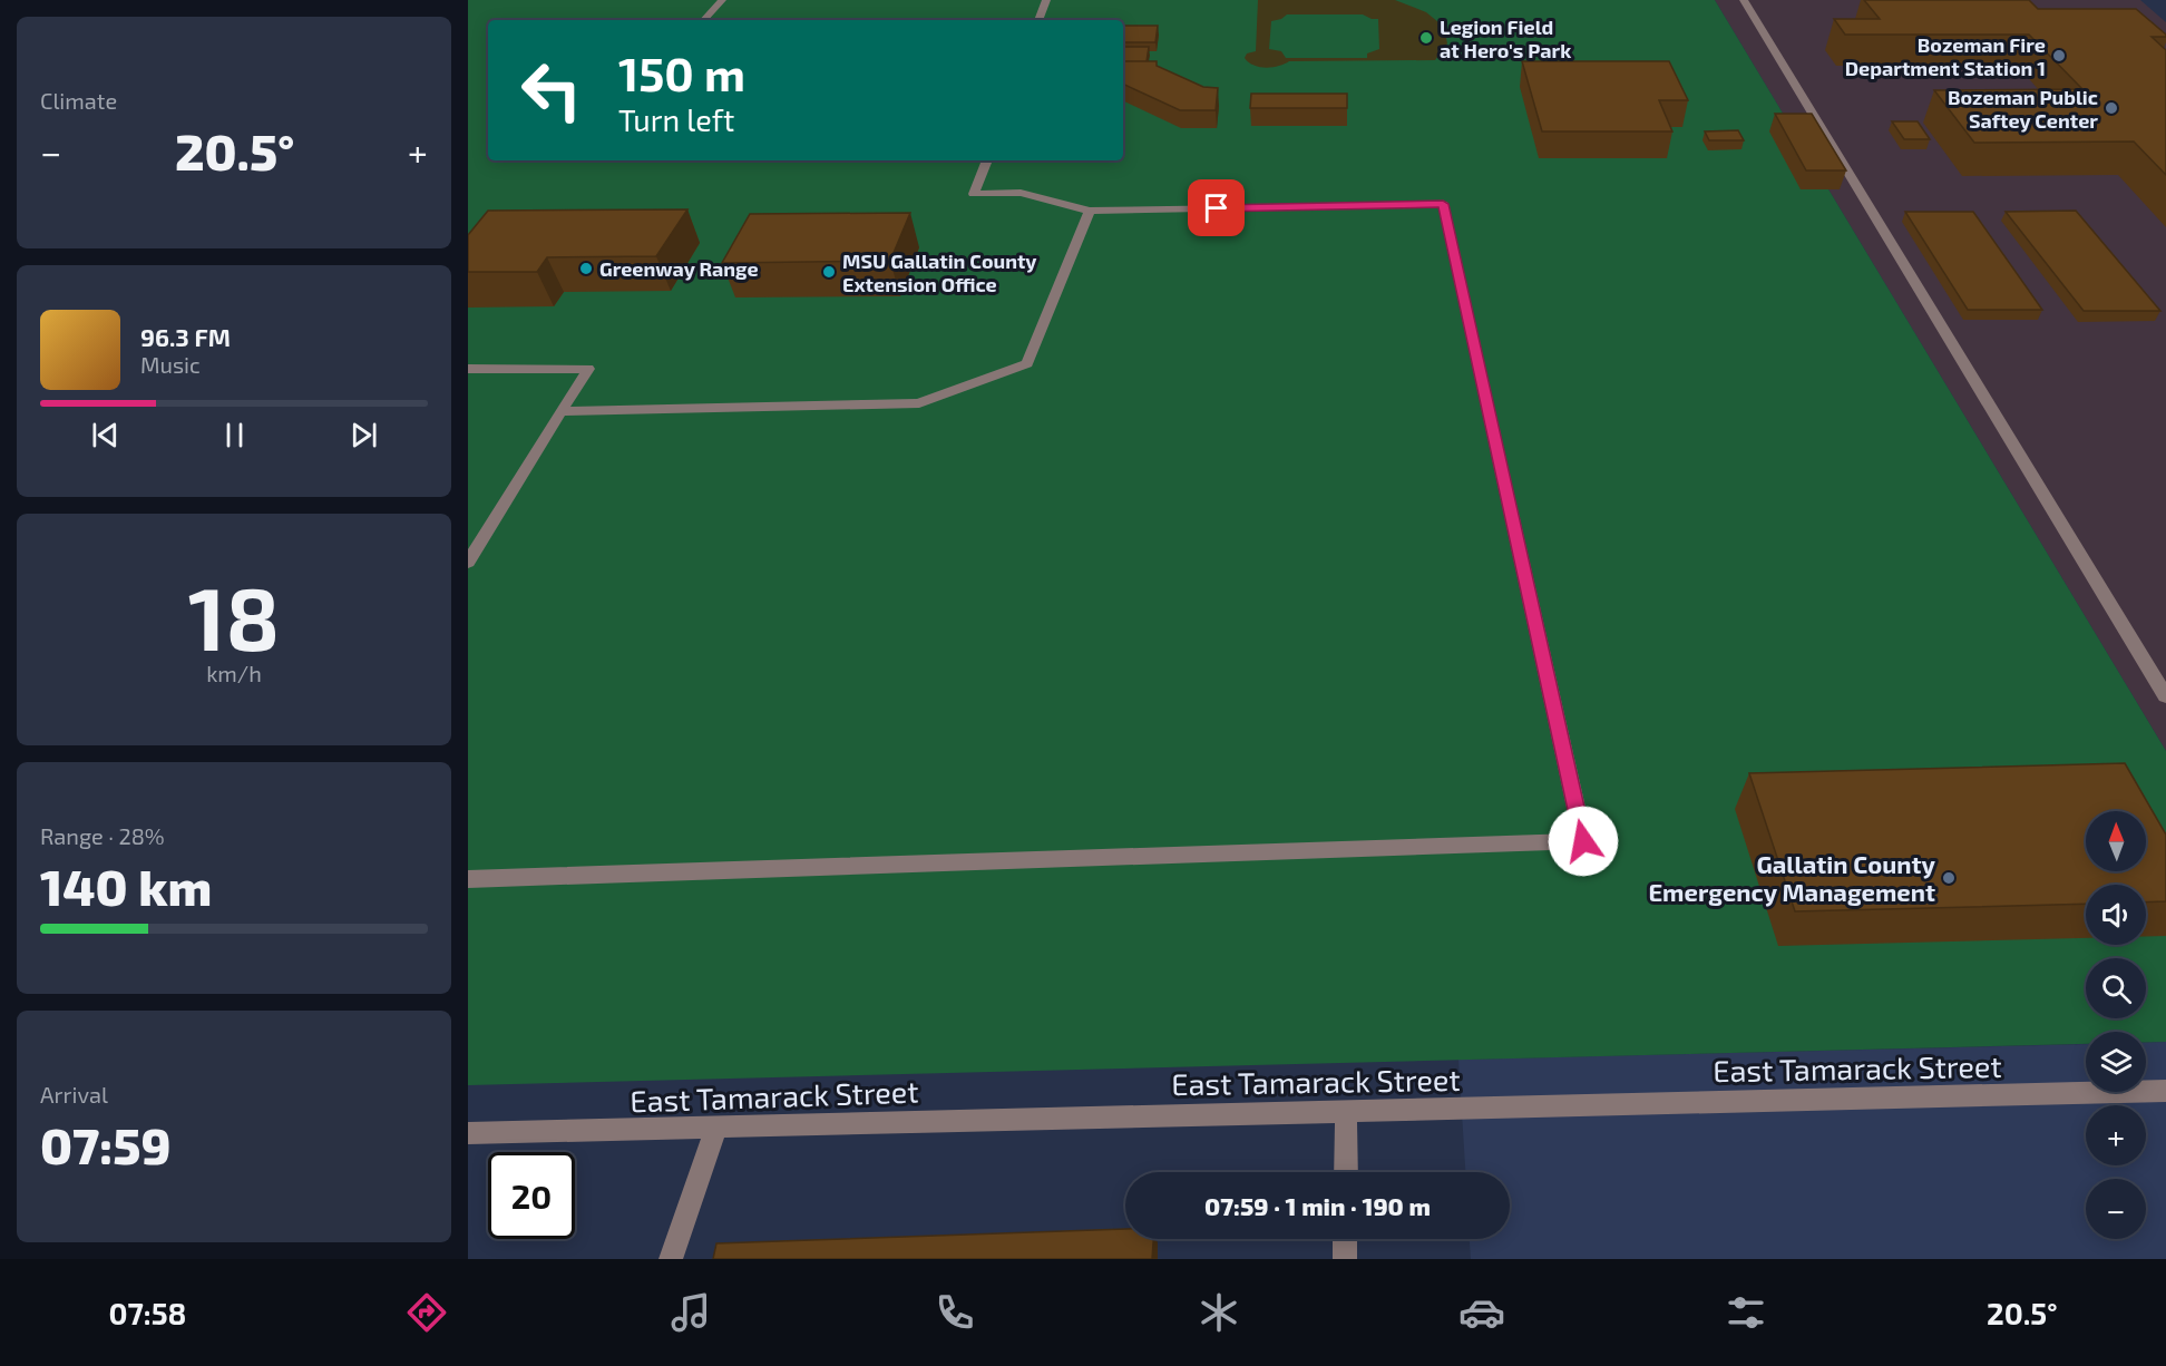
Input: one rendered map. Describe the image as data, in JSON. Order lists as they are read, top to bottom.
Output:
{
  "streets": {
    "street": ["East Tamarack Street"]
  },
  "places": [
    "Legion Field at Hero's Park",
    "Bozeman Fire Department Station 1",
    "Bozeman Public Saftey Center",
    "Greenway Range",
    "MSU Gallatin County Extension Office",
    "Gallatin County Emergency Management"
  ],
  "north": "top",
  "page": {
    "tile": [
      "Climate",
      ["18", "km/h"],
      ["Range · 28%", "140 km"],
      ["Arrival", "07:59"]
    ],
    "turn": ["150 m", "Turn left"],
    "heat": ["−", "20.5°", "+"],
    "song": ["96.3 FM", "Music"],
    "map_buttons": ["+", "−"],
    "limit": "20",
    "trip": "07:59 · 1 min · 190 m",
    "tabs": ["07:58", "20.5°"]
  }
}
